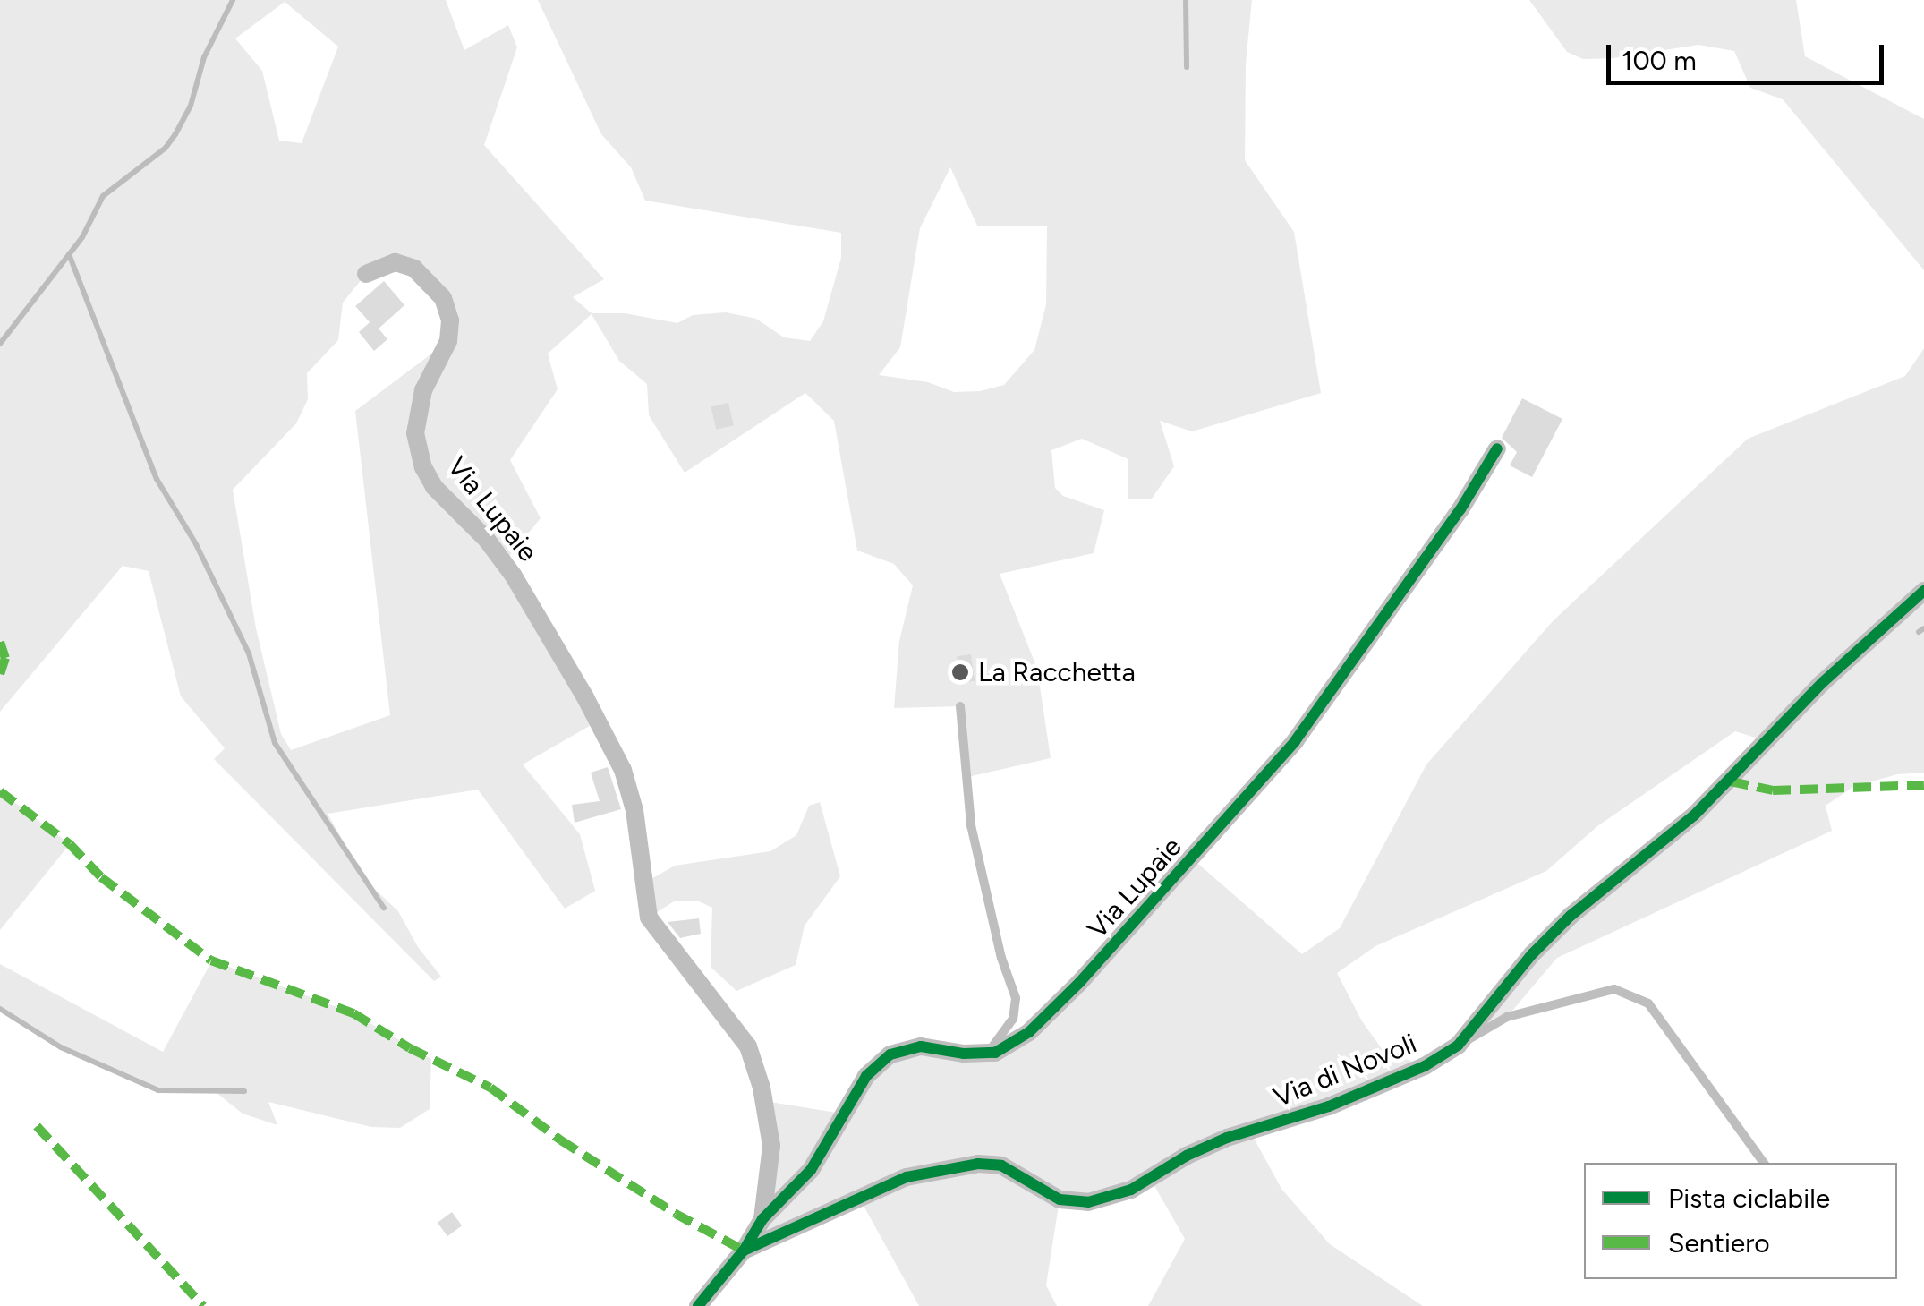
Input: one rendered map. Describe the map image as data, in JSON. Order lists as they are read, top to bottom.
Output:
{
  "streets": {
    "street": ["Via Lupaie", "Via di Novoli"]
  },
  "crossings": [
    ["Via Lupaie", "Via di Novoli"]
  ],
  "places": ["La Racchetta"],
  "legend": ["Pista ciclabile", "Sentiero"],
  "scale_bar": "100 m"
}
